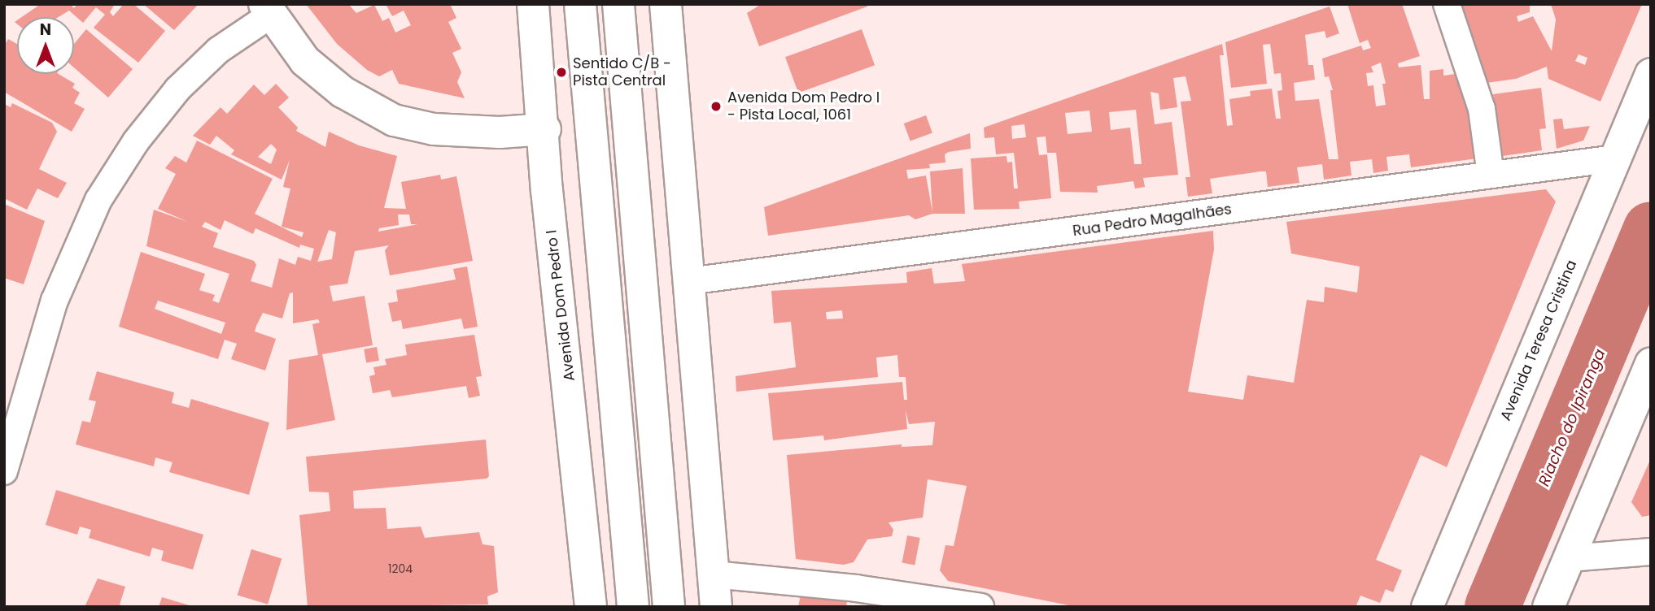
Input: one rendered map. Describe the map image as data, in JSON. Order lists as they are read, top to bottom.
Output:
{
  "streets": {
    "main road": ["Avenida Dom Pedro I", "Avenida Teresa Cristina"],
    "street": ["Rua Pedro Magalhães"]
  },
  "crossings": [
    ["Rua Pedro Magalhães", "Avenida Teresa Cristina"]
  ],
  "water": ["Riacho do Ipiranga"],
  "places": ["Sentido C/B - Pista Central", "Avenida Dom Pedro I - Pista Local, 1061"],
  "house_numbers": ["1204"],
  "north": "top"
}
